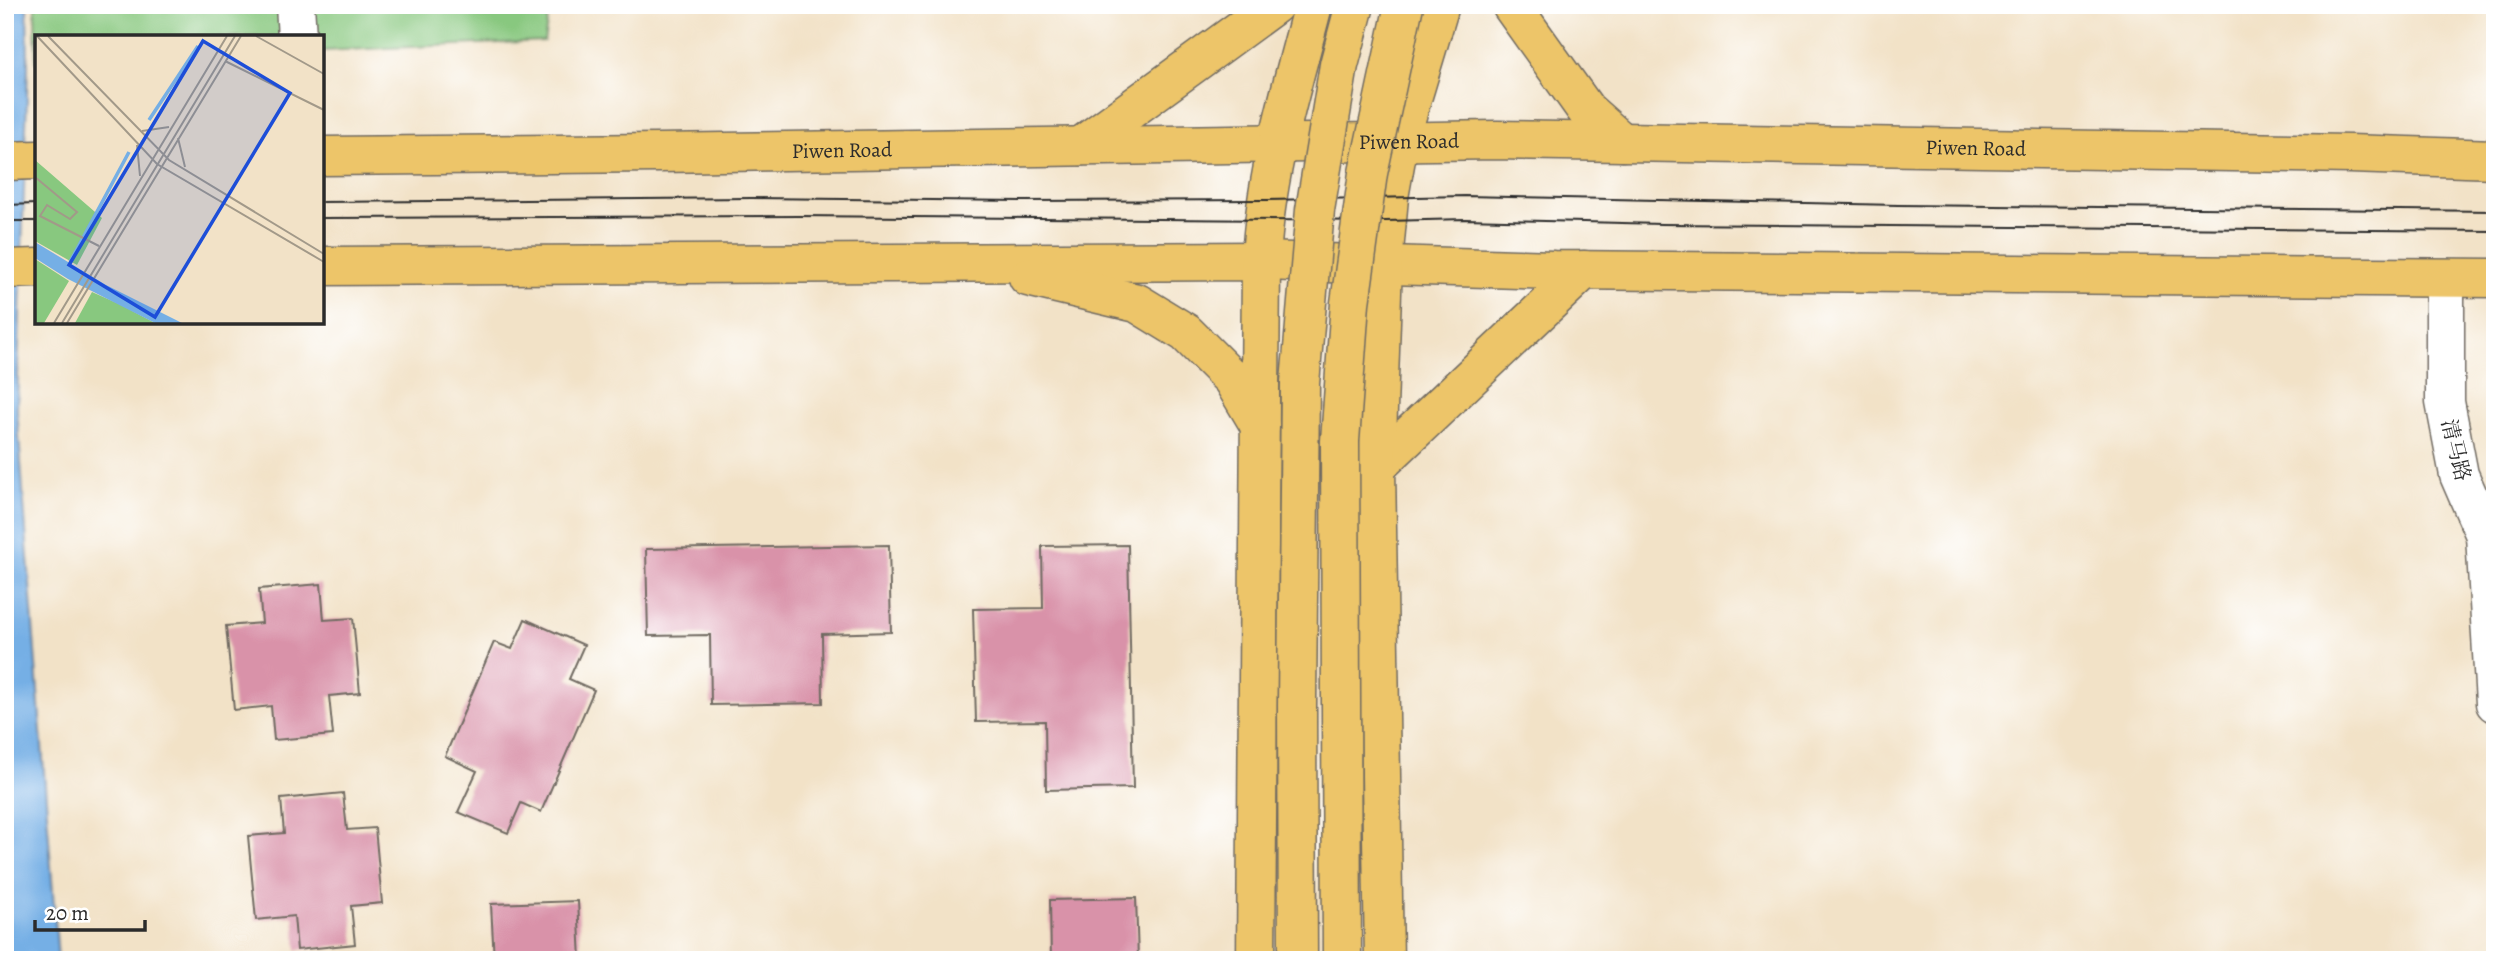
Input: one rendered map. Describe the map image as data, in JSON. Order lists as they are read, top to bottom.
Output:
{
  "streets": {
    "main road": ["Piwen Road"],
    "street": ["清马路"]
  },
  "scale_bar": "20 m"
}
